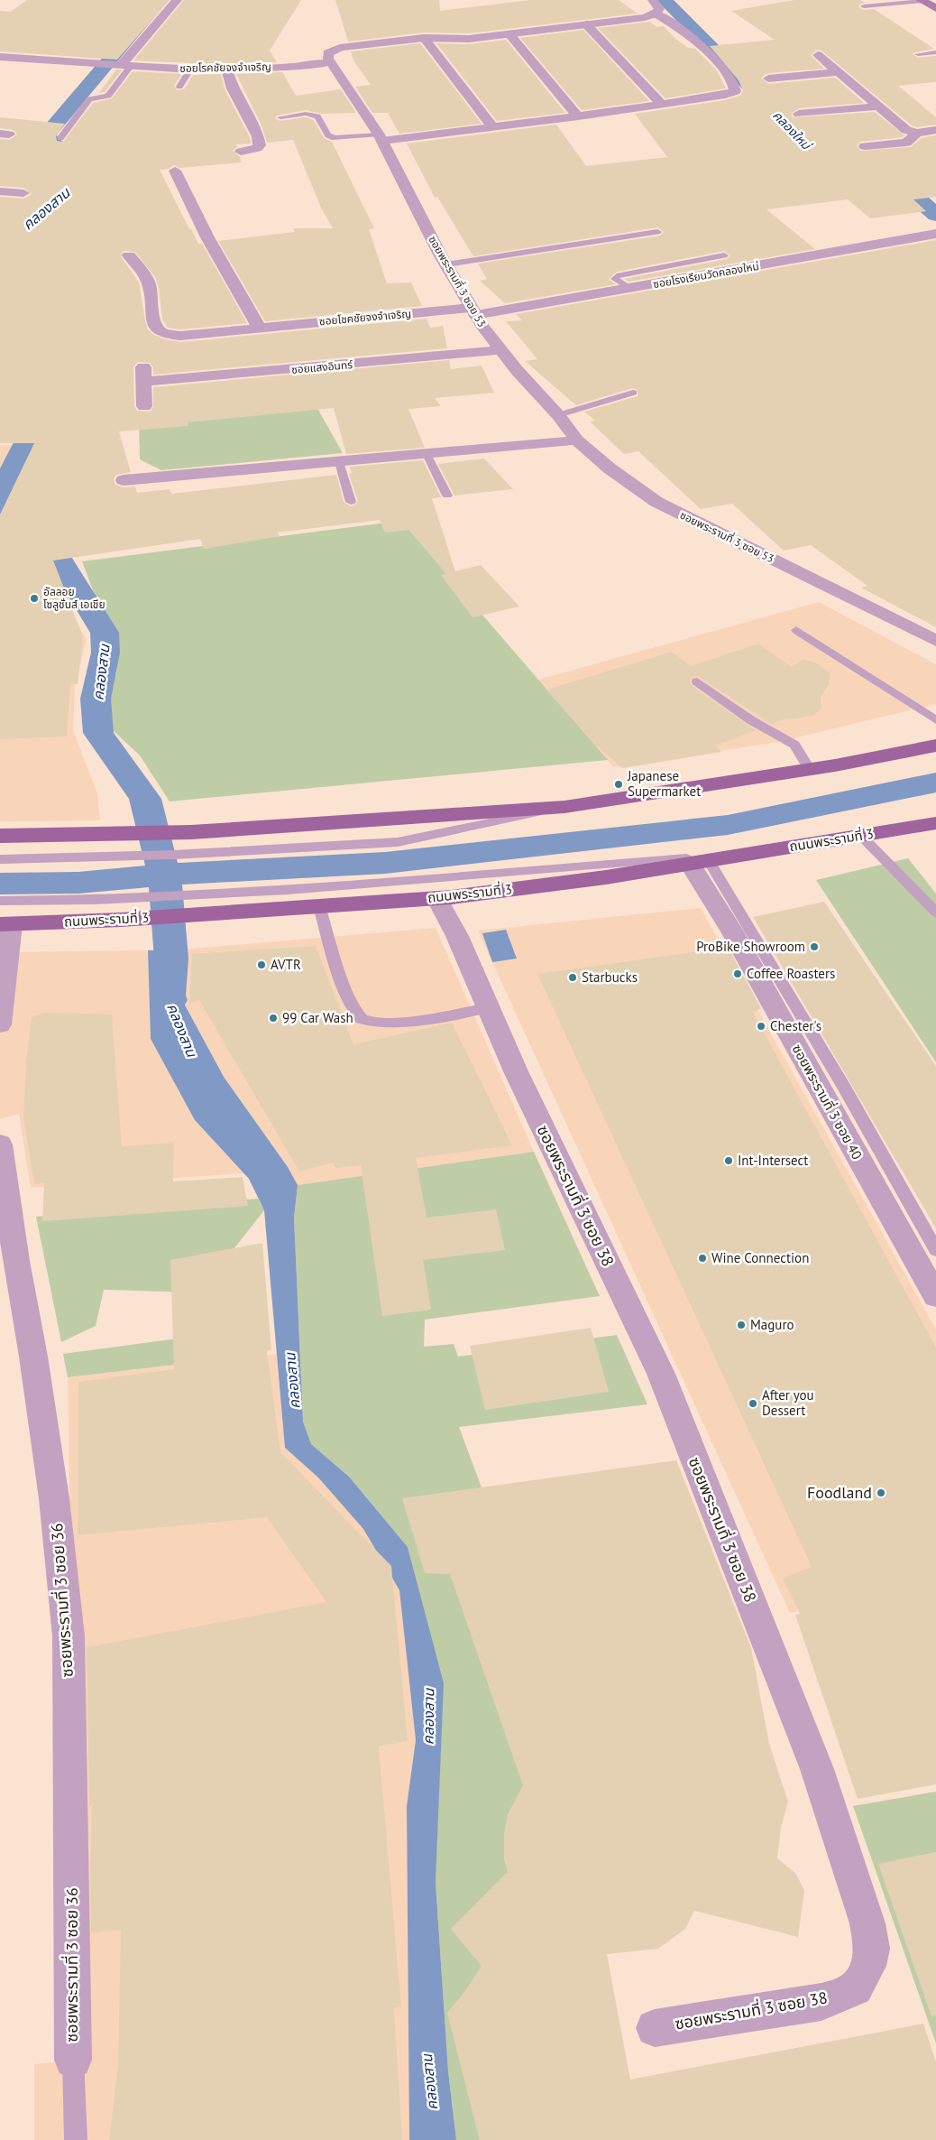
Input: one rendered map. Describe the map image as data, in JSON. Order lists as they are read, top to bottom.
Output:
{
  "streets": {
    "main road": ["ถนนพระรามที่ 3"],
    "street": [
      "ซอยโรคชัยจงจำเจริญ",
      "ซอยโรงเรียนวัดคลองใหม่",
      "ซอยพระรามที่ 3 ซอย 53",
      "ซอยโชคชัยจงจำเจริญ",
      "ซอยแสงอินทร์",
      "ซอยพระรามที่ 3 ซอย 40",
      "ซอยพระรามที่ 3 ซอย 38",
      "ซอยพระรามที่ 3 ซอย 36"
    ]
  },
  "crossings": [
    ["ซอยโรคชัยจงจำเจริญ", "ซอยพระรามที่ 3 ซอย 53"],
    ["ซอยโรงเรียนวัดคลองใหม่", "ซอยพระรามที่ 3 ซอย 53"],
    ["ซอยโรงเรียนวัดคลองใหม่", "ซอยโชคชัยจงจำเจริญ"],
    ["ซอยพระรามที่ 3 ซอย 53", "ซอยโชคชัยจงจำเจริญ"],
    ["ซอยพระรามที่ 3 ซอย 53", "ซอยแสงอินทร์"],
    ["ถนนพระรามที่ 3", "ซอยพระรามที่ 3 ซอย 40"],
    ["ถนนพระรามที่ 3", "ซอยพระรามที่ 3 ซอย 38"]
  ],
  "water": ["คลองใหม่", "คลองสาน"],
  "places": [
    "อัลลอย โซลูชั่นส์ เอเชีย",
    "Japanese Supermarket",
    "ProBike Showroom",
    "AVTR",
    "Coffee Roasters",
    "Starbucks",
    "99 Car Wash",
    "Chester's",
    "Int-Intersect",
    "Wine Connection",
    "Maguro",
    "After you Dessert",
    "Foodland"
  ]
}
